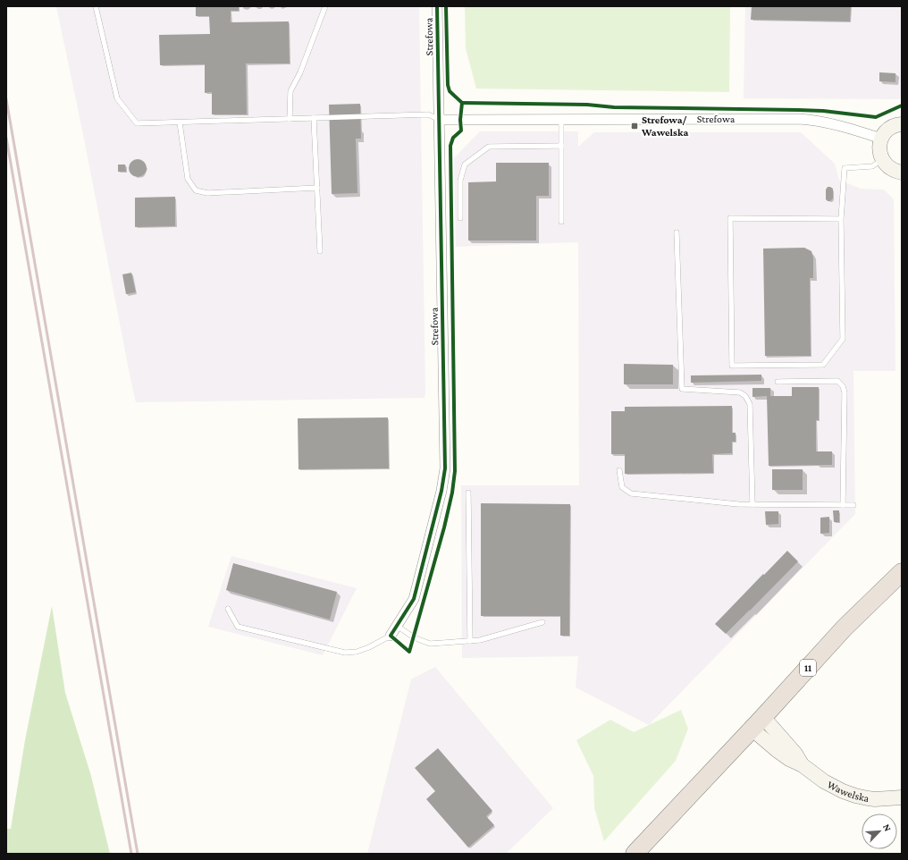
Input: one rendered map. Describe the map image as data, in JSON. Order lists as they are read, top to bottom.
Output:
{
  "streets": {
    "highway": ["11"],
    "street": ["Strefowa", "Wawelska"]
  },
  "crossings": [
    ["11", "Wawelska"]
  ],
  "places": {
    "transit": ["Strefowa/ Wawelska"]
  },
  "north": "top right"
}
